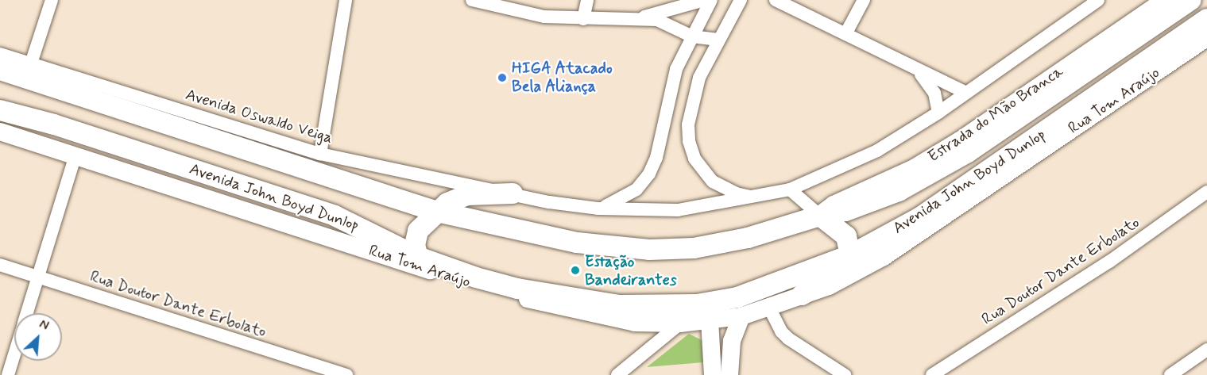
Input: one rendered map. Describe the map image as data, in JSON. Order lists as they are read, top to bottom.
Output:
{
  "streets": {
    "main road": ["Avenida John Boyd Dunlop"],
    "street": [
      "Rua Tom Araújo",
      "Estrada do Mão Branca",
      "Avenida Oswaldo Veiga",
      "Rua Doutor Dante Erbolato"
    ]
  },
  "crossings": [
    ["Rua Tom Araújo", "Avenida John Boyd Dunlop"],
    ["Estrada do Mão Branca", "Avenida John Boyd Dunlop"]
  ],
  "places": ["HIGA Atacado Bela Aliança", "Estação Bandeirantes"],
  "north": "top right"
}
